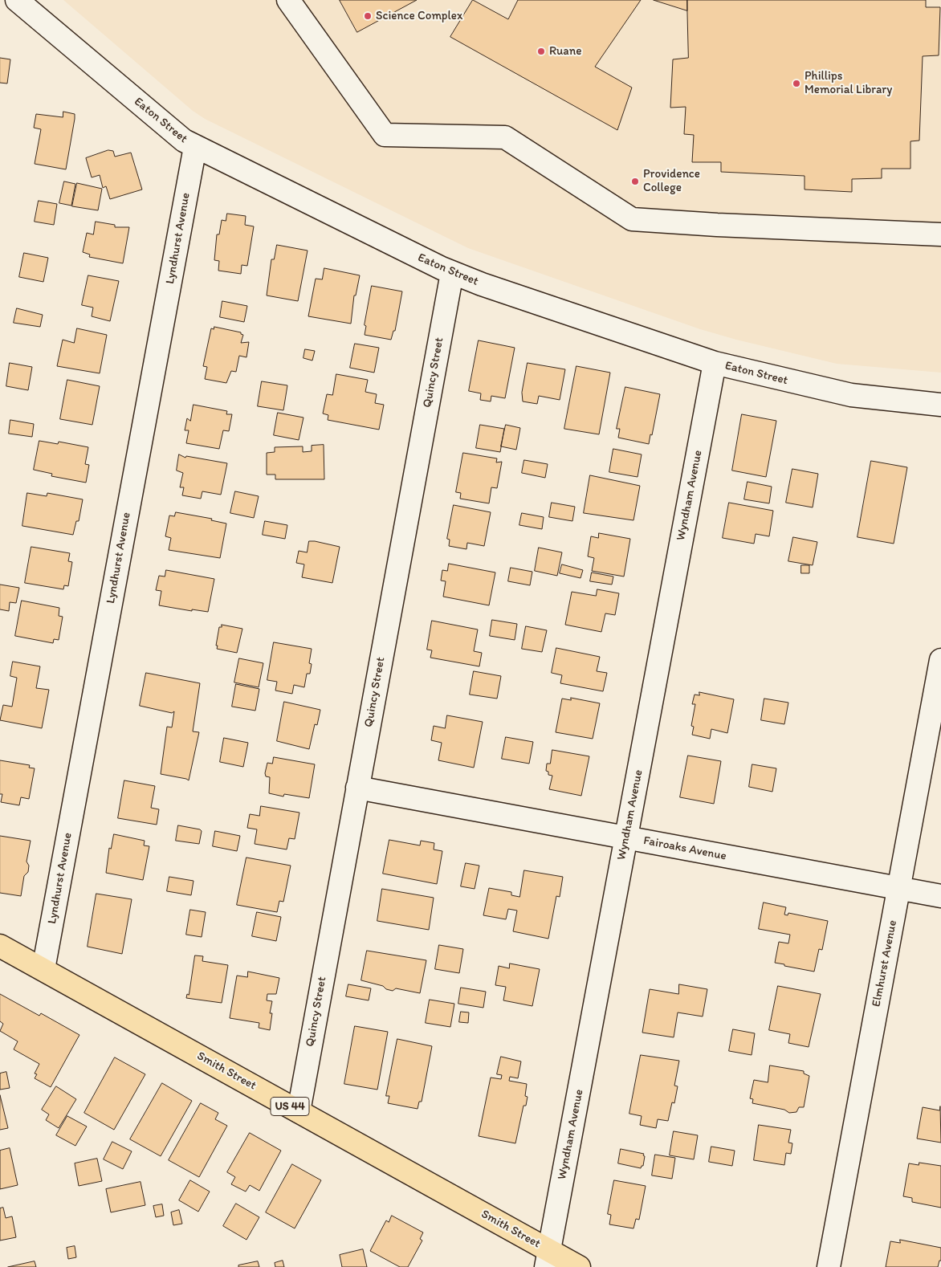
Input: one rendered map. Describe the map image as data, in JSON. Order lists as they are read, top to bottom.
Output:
{
  "streets": {
    "main road": ["Smith Street", "US 44"],
    "street": [
      "Eaton Street",
      "Lyndhurst Avenue",
      "Quincy Street",
      "Wyndham Avenue",
      "Fairoaks Avenue",
      "Elmhurst Avenue"
    ]
  },
  "crossings": [
    ["Eaton Street", "Lyndhurst Avenue"],
    ["Eaton Street", "Quincy Street"],
    ["Eaton Street", "Wyndham Avenue"],
    ["Lyndhurst Avenue", "Smith Street"],
    ["Quincy Street", "Fairoaks Avenue"],
    ["Quincy Street", "Smith Street"],
    ["Wyndham Avenue", "Fairoaks Avenue"],
    ["Wyndham Avenue", "Smith Street"],
    ["Fairoaks Avenue", "Elmhurst Avenue"]
  ],
  "places": [
    "Science Complex",
    "Ruane",
    "Phillips Memorial Library",
    "Providence College"
  ]
}
